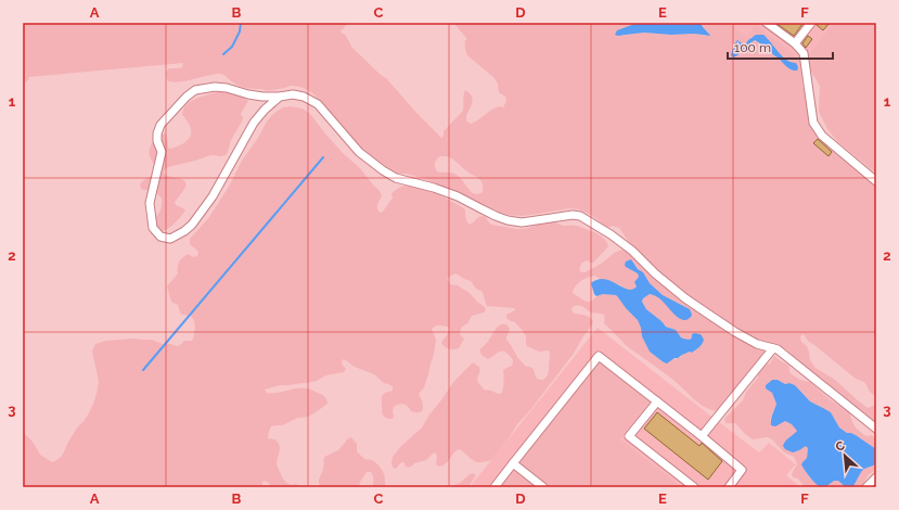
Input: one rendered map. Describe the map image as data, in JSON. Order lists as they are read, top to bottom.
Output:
{
  "scale_bar": "100 m",
  "north": "top left",
  "grid": {
    "columns": [
      "A",
      "B",
      "C",
      "D",
      "E",
      "F"
    ],
    "rows": ["1", "2", "3"]
  }
}
